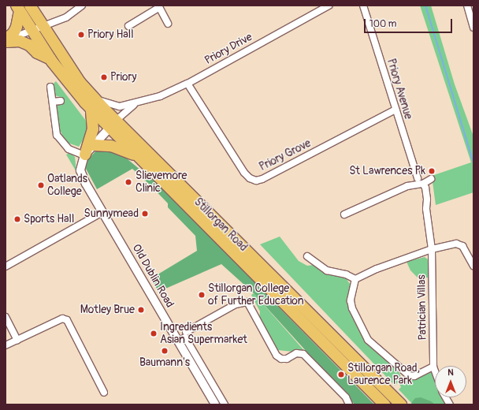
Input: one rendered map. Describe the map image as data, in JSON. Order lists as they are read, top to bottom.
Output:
{
  "streets": {
    "highway": ["Stillorgan Road"],
    "street": [
      "Priory Drive",
      "Priory Avenue",
      "Priory Grove",
      "Old Dublin Road",
      "Patrician Villas"
    ]
  },
  "crossings": [
    ["Priory Drive", "Priory Grove"],
    ["Priory Drive", "Stillorgan Road"],
    ["Priory Drive", "Old Dublin Road"],
    ["Priory Avenue", "Priory Grove"],
    ["Stillorgan Road", "Old Dublin Road"]
  ],
  "places": [
    "Priory Hall",
    "Priory",
    "St Lawrences Pk",
    "Slievemore Clinic",
    "Oatlands College",
    "Sunnymead",
    "Sports Hall",
    "Stillorgan College of Further Education",
    "Motley Brue",
    "Ingredients Asian Supermarket",
    "Baumann's",
    "Stillorgan Road, Laurence Park"
  ],
  "scale_bar": "100 m",
  "north": "top"
}
